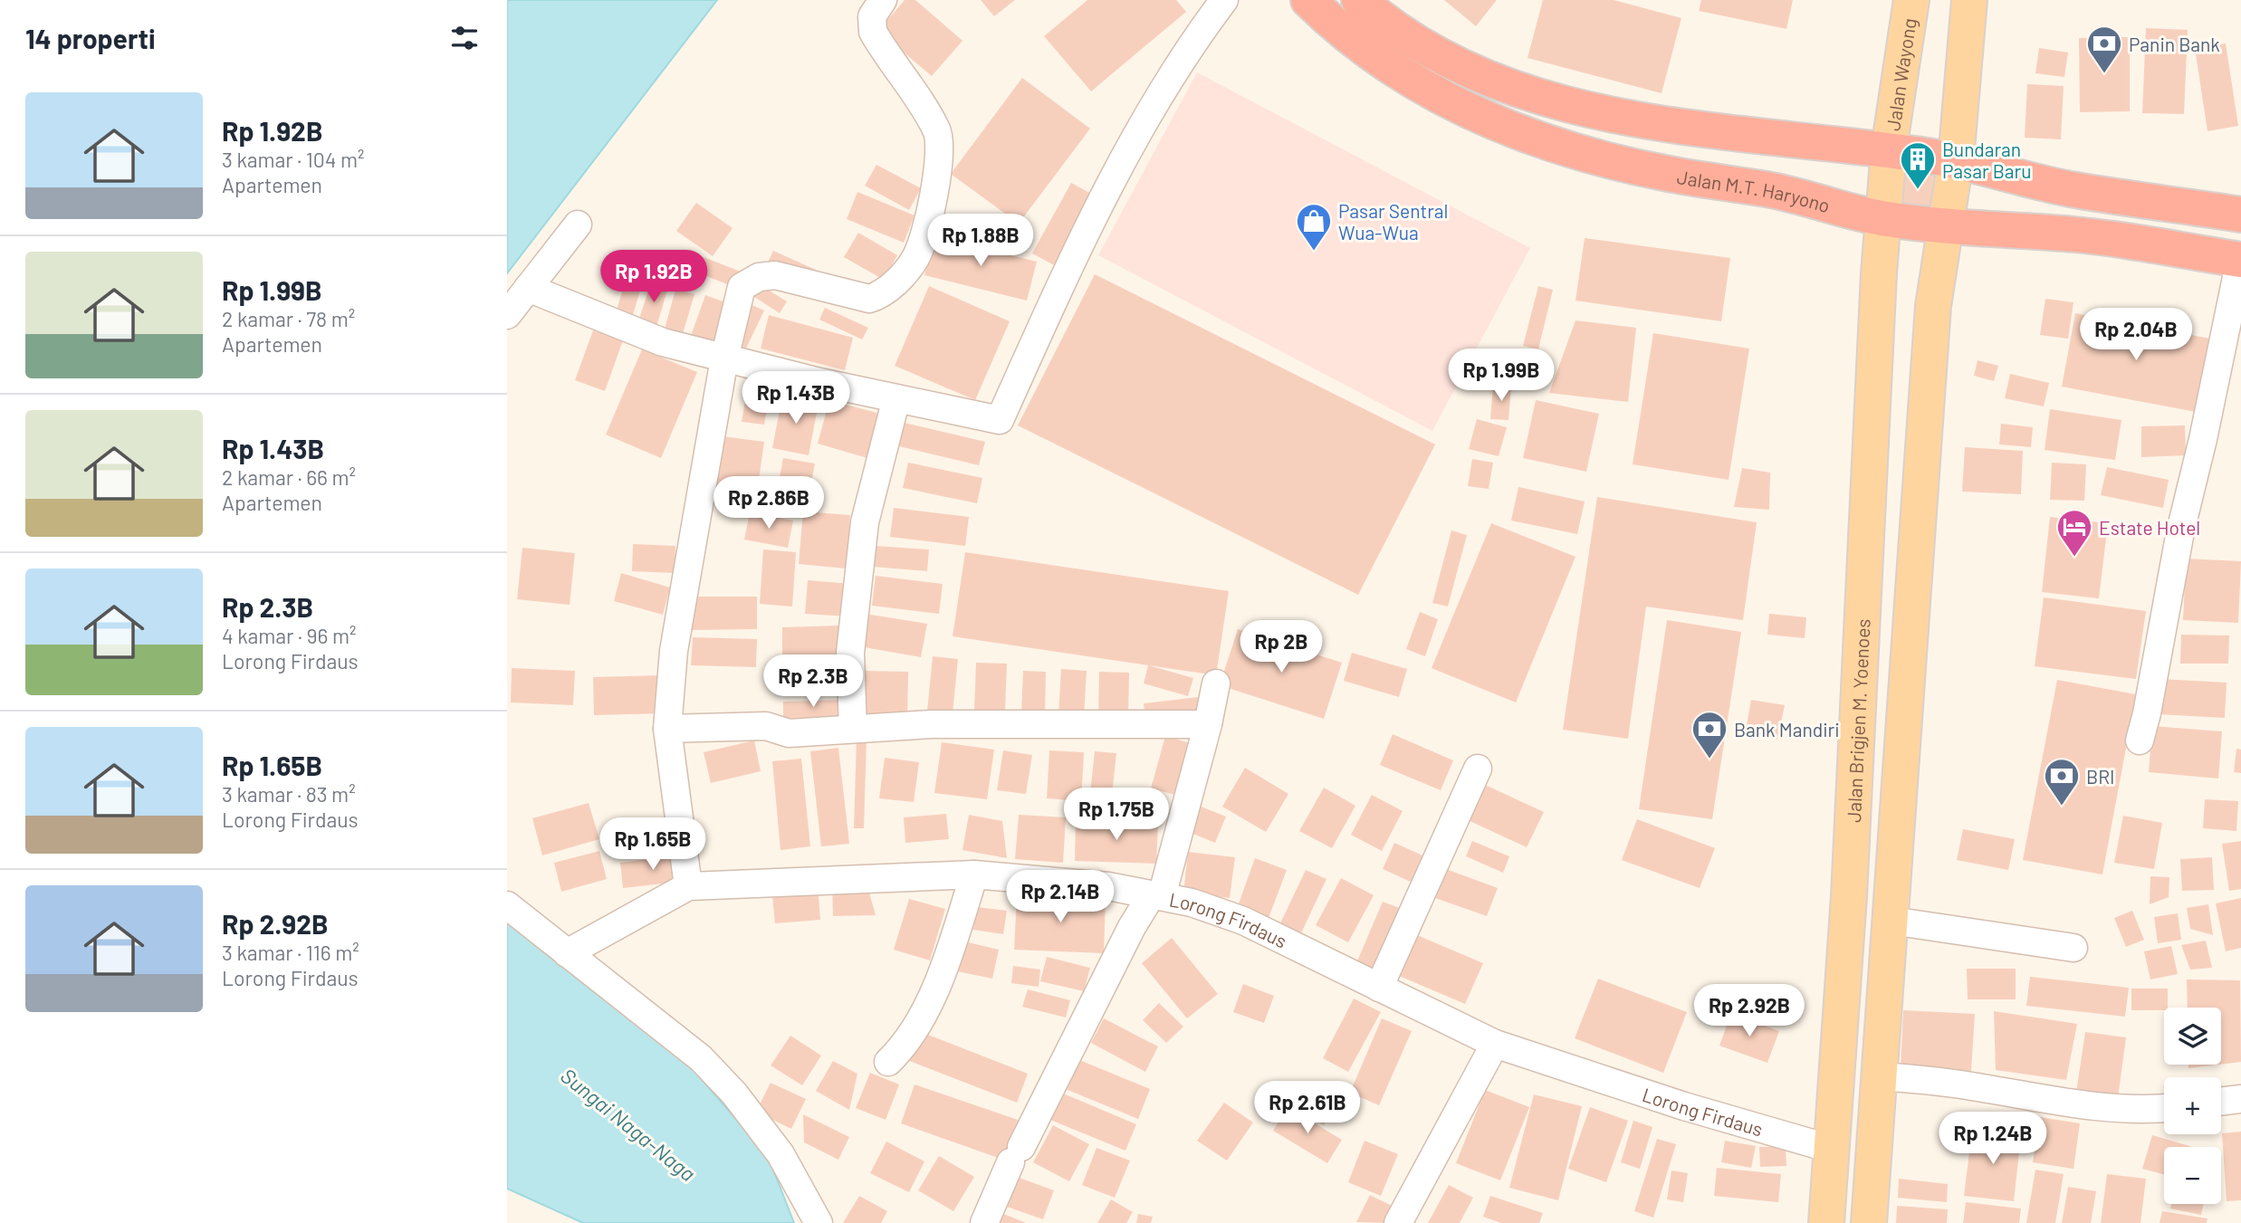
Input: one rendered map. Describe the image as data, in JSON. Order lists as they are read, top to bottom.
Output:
{
  "streets": {
    "highway": ["Jalan M.T. Haryono"],
    "main road": ["Jalan Wayong", "Jalan Brigjen M. Yoenoes"],
    "street": ["Lorong Firdaus"]
  },
  "crossings": [
    ["Jalan Wayong", "Jalan M.T. Haryono"],
    ["Jalan Wayong", "Jalan Brigjen M. Yoenoes"],
    ["Jalan M.T. Haryono", "Jalan Brigjen M. Yoenoes"],
    ["Jalan Brigjen M. Yoenoes", "Lorong Firdaus"]
  ],
  "water": ["Sungai Naga-Naga"],
  "places": {
    "bank": ["Panin Bank", "Bank Mandiri", "BRI"],
    "building": ["Bundaran Pasar Baru"],
    "shop": ["Pasar Sentral Wua-Wua"],
    "hotel": ["Estate Hotel"]
  },
  "page": {
    "heading": "14 properti",
    "list": [
      {
        "name": "Rp 1.92B",
        "note": "3 kamar · 104 m² · Apartemen"
      },
      {
        "name": "Rp 1.99B",
        "note": "2 kamar · 78 m² · Apartemen"
      },
      {
        "name": "Rp 1.43B",
        "note": "2 kamar · 66 m² · Apartemen"
      },
      {
        "name": "Rp 2.3B",
        "note": "4 kamar · 96 m² · Lorong Firdaus"
      },
      {
        "name": "Rp 1.65B",
        "note": "3 kamar · 83 m² · Lorong Firdaus"
      },
      {
        "name": "Rp 2.92B",
        "note": "3 kamar · 116 m² · Lorong Firdaus"
      }
    ],
    "price": [
      "Rp 1.88B",
      "Rp 1.92B",
      "Rp 2.04B",
      "Rp 1.99B",
      "Rp 1.43B",
      "Rp 2.86B",
      "Rp 2B",
      "Rp 2.3B",
      "Rp 1.75B",
      "Rp 1.65B",
      "Rp 2.14B",
      "Rp 2.92B",
      "Rp 2.61B",
      "Rp 1.24B"
    ],
    "map_buttons": ["+", "−"]
  }
}
